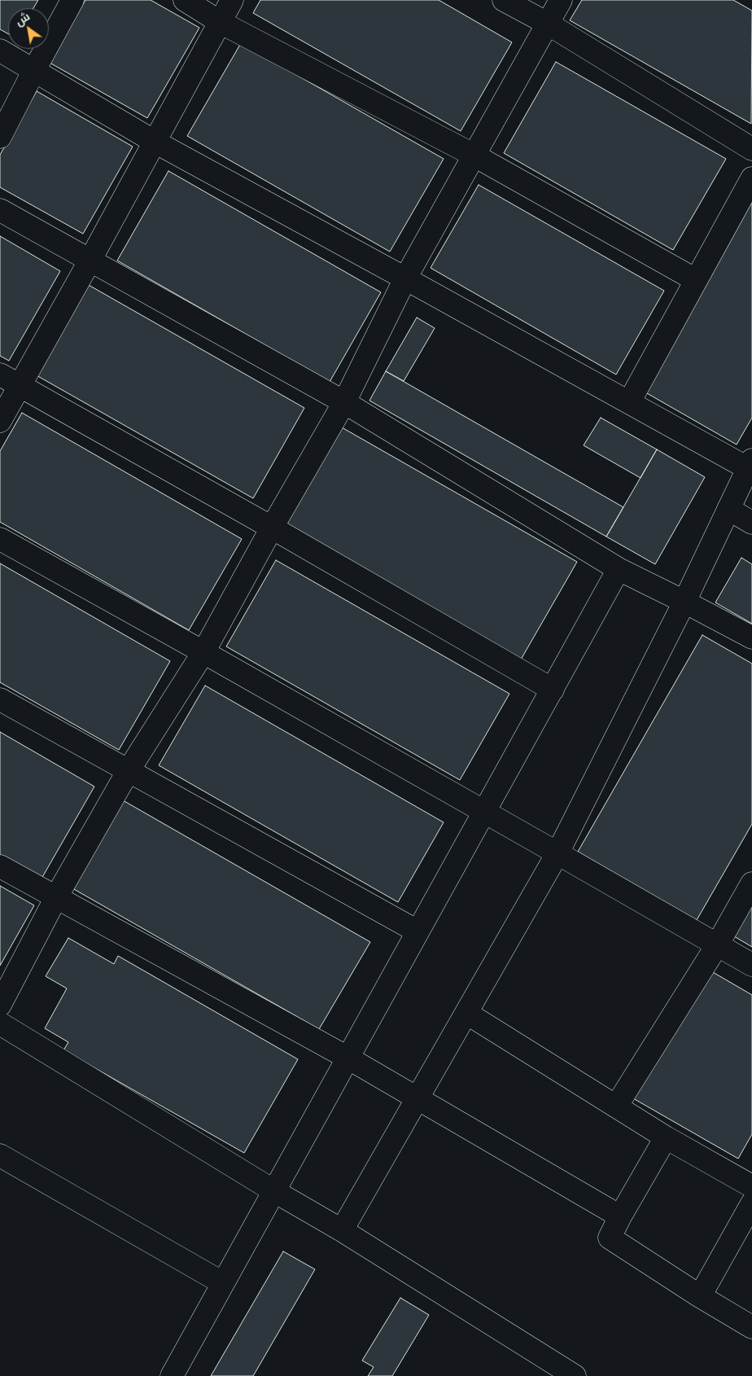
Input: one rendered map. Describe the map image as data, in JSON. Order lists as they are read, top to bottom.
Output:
{
  "north": "top left"
}
